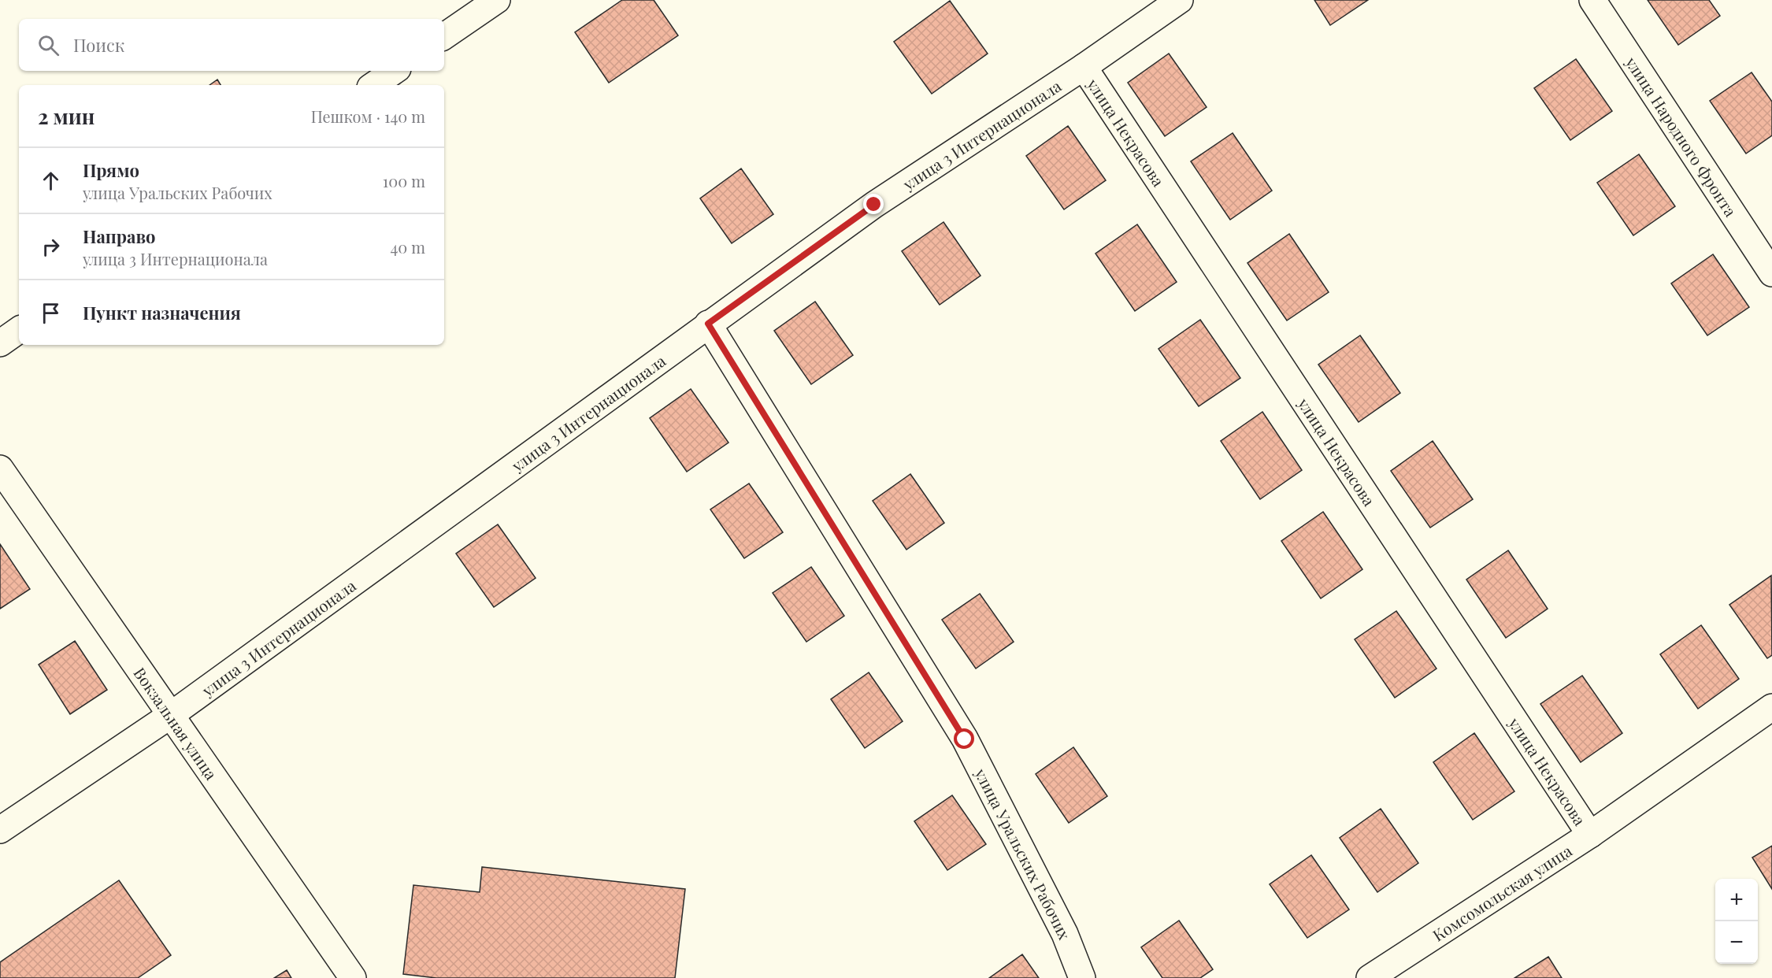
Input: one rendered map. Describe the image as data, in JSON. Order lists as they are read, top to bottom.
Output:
{
  "streets": {
    "street": [
      "улица Некрасова",
      "улица 3 Интернационала",
      "улица Народного Фронта",
      "Вокзальная улица",
      "улица Уральских Рабочих",
      "Комсомольская улица"
    ]
  },
  "crossings": [
    ["улица Некрасова", "улица 3 Интернационала"],
    ["улица Некрасова", "Комсомольская улица"],
    ["улица 3 Интернационала", "Вокзальная улица"],
    ["улица 3 Интернационала", "улица Уральских Рабочих"]
  ],
  "page": {
    "search": "Поиск",
    "heading": ["2 мин", "Пешком · 140 m"],
    "list": [
      ["Прямо", "улица Уральских Рабочих", "100 m"],
      ["Направо", "улица 3 Интернационала", "40 m"],
      "Пункт назначения"
    ],
    "map_buttons": ["+", "−"]
  }
}
